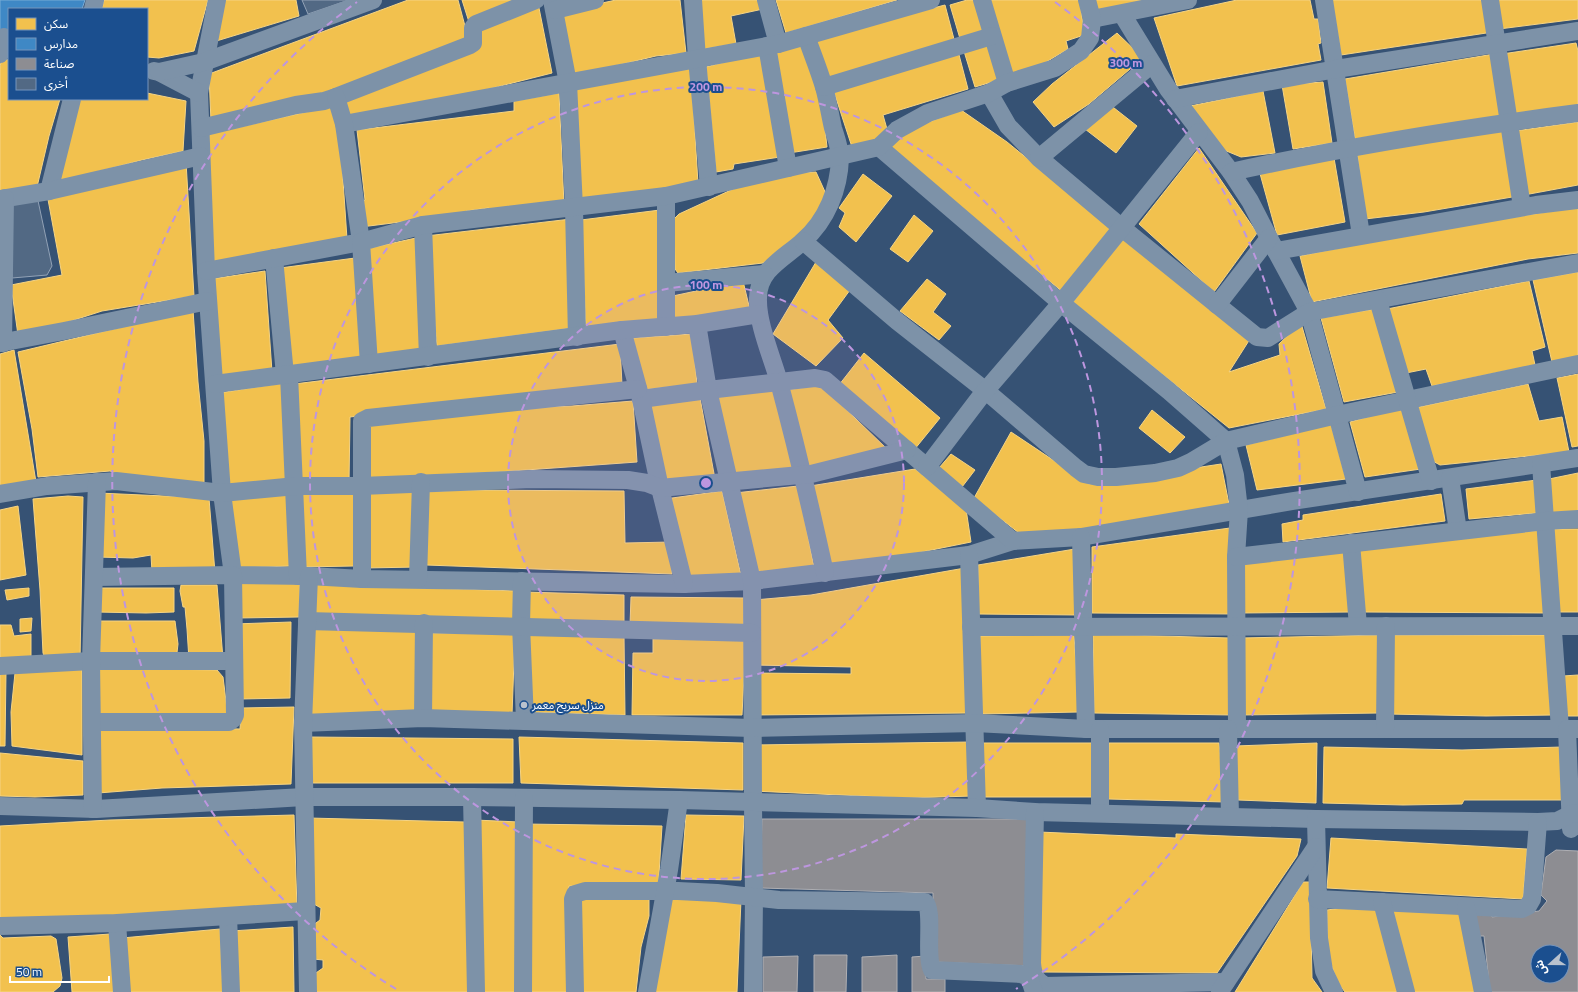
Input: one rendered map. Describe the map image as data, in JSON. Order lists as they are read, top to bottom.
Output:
{
  "places": ["منزل سريح معمر"],
  "legend": [
    "سكن",
    "مدارس",
    "صناعة",
    "أخرى"
  ],
  "scale_bar": "50 m",
  "north": "left",
  "rings": ["300 m", "200 m", "100 m"]
}
